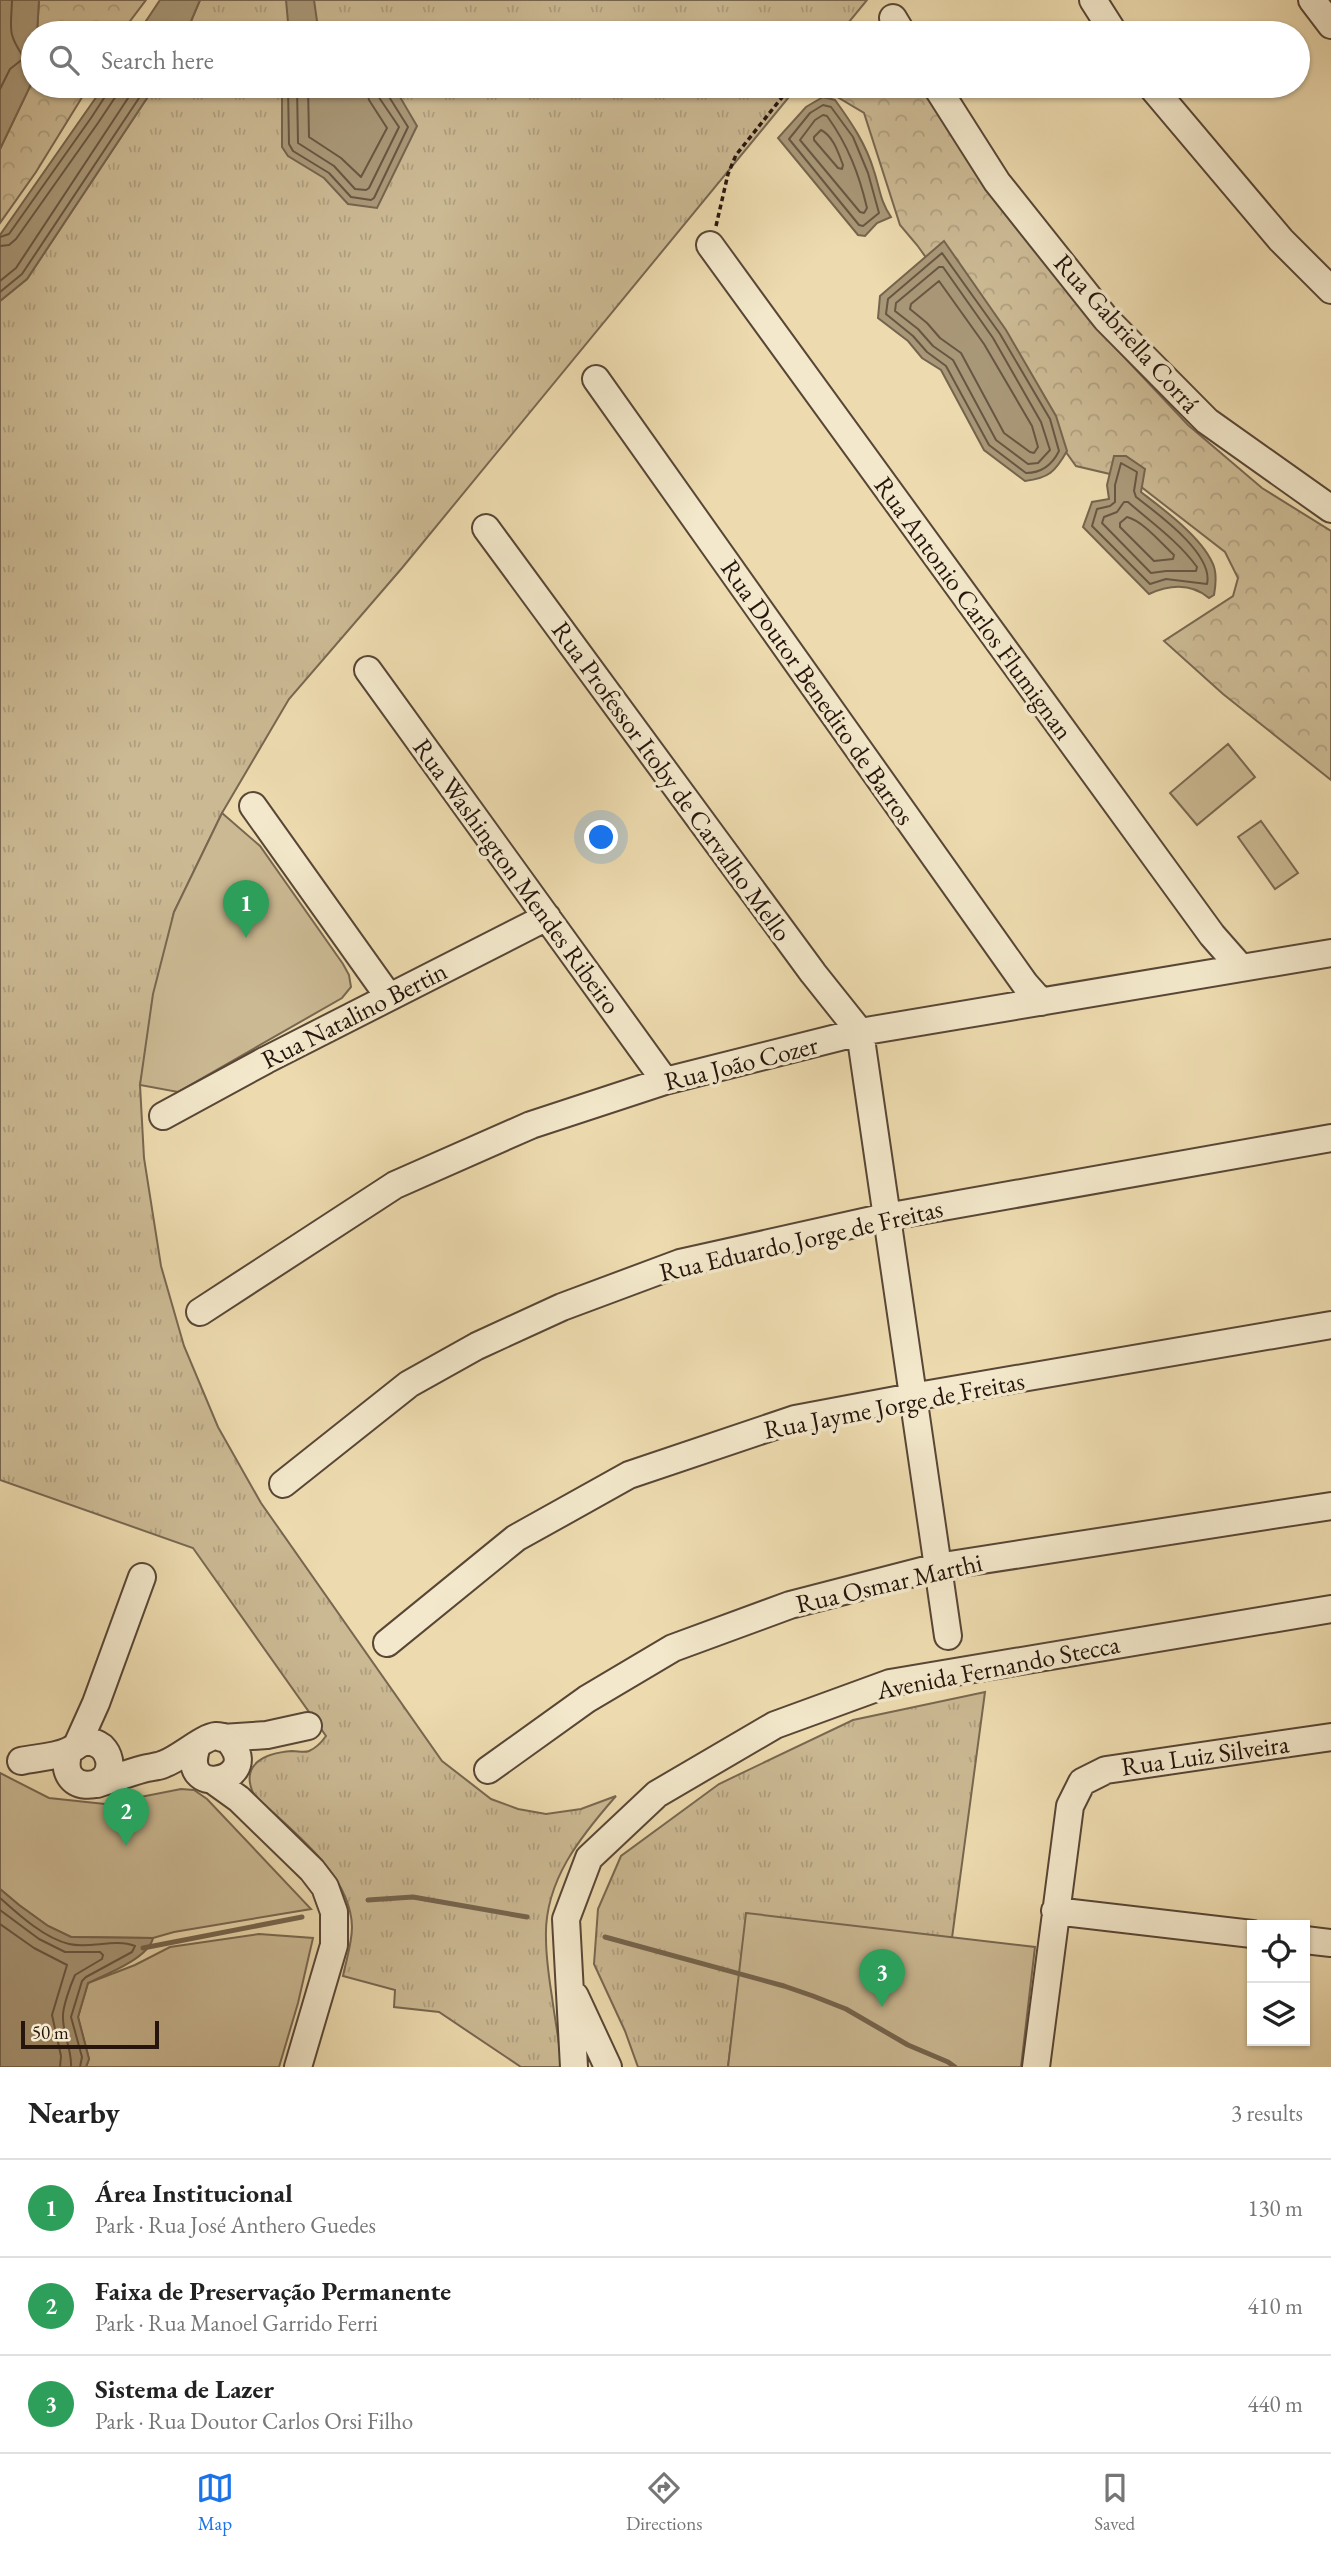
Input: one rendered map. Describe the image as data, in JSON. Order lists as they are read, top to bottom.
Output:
{
  "streets": {
    "street": [
      "Rua Gabriella Corrá",
      "Rua Antonio Carlos Flumignan",
      "Rua Doutor Benedito de Barros",
      "Rua Professor Itoby de Carvalho Mello",
      "Rua Washington Mendes Ribeiro",
      "Rua Natalino Bertin",
      "Rua João Cozer",
      "Rua Eduardo Jorge de Freitas",
      "Rua Jayme Jorge de Freitas",
      "Rua Osmar Marthi",
      "Avenida Fernando Stecca",
      "Rua Luiz Silveira"
    ]
  },
  "crossings": [
    ["Rua Antonio Carlos Flumignan", "Rua João Cozer"],
    ["Rua Doutor Benedito de Barros", "Rua João Cozer"],
    ["Rua Professor Itoby de Carvalho Mello", "Rua João Cozer"],
    ["Rua Washington Mendes Ribeiro", "Rua Natalino Bertin"],
    ["Rua Washington Mendes Ribeiro", "Rua João Cozer"]
  ],
  "scale_bar": "50 m",
  "page": {
    "search": "Search here",
    "pins": ["1", "2", "3"],
    "scale": "50 m",
    "heading": ["Nearby", "3 results"],
    "list": [
      {
        "mark": "1",
        "name": "Área Institucional",
        "note": "Park · Rua José Anthero Guedes",
        "value": "130 m"
      },
      {
        "mark": "2",
        "name": "Faixa de Preservação Permanente",
        "note": "Park · Rua Manoel Garrido Ferri",
        "value": "410 m"
      },
      {
        "mark": "3",
        "name": "Sistema de Lazer",
        "note": "Park · Rua Doutor Carlos Orsi Filho",
        "value": "440 m"
      }
    ],
    "nav": ["Map", "Directions", "Saved"]
  }
}
